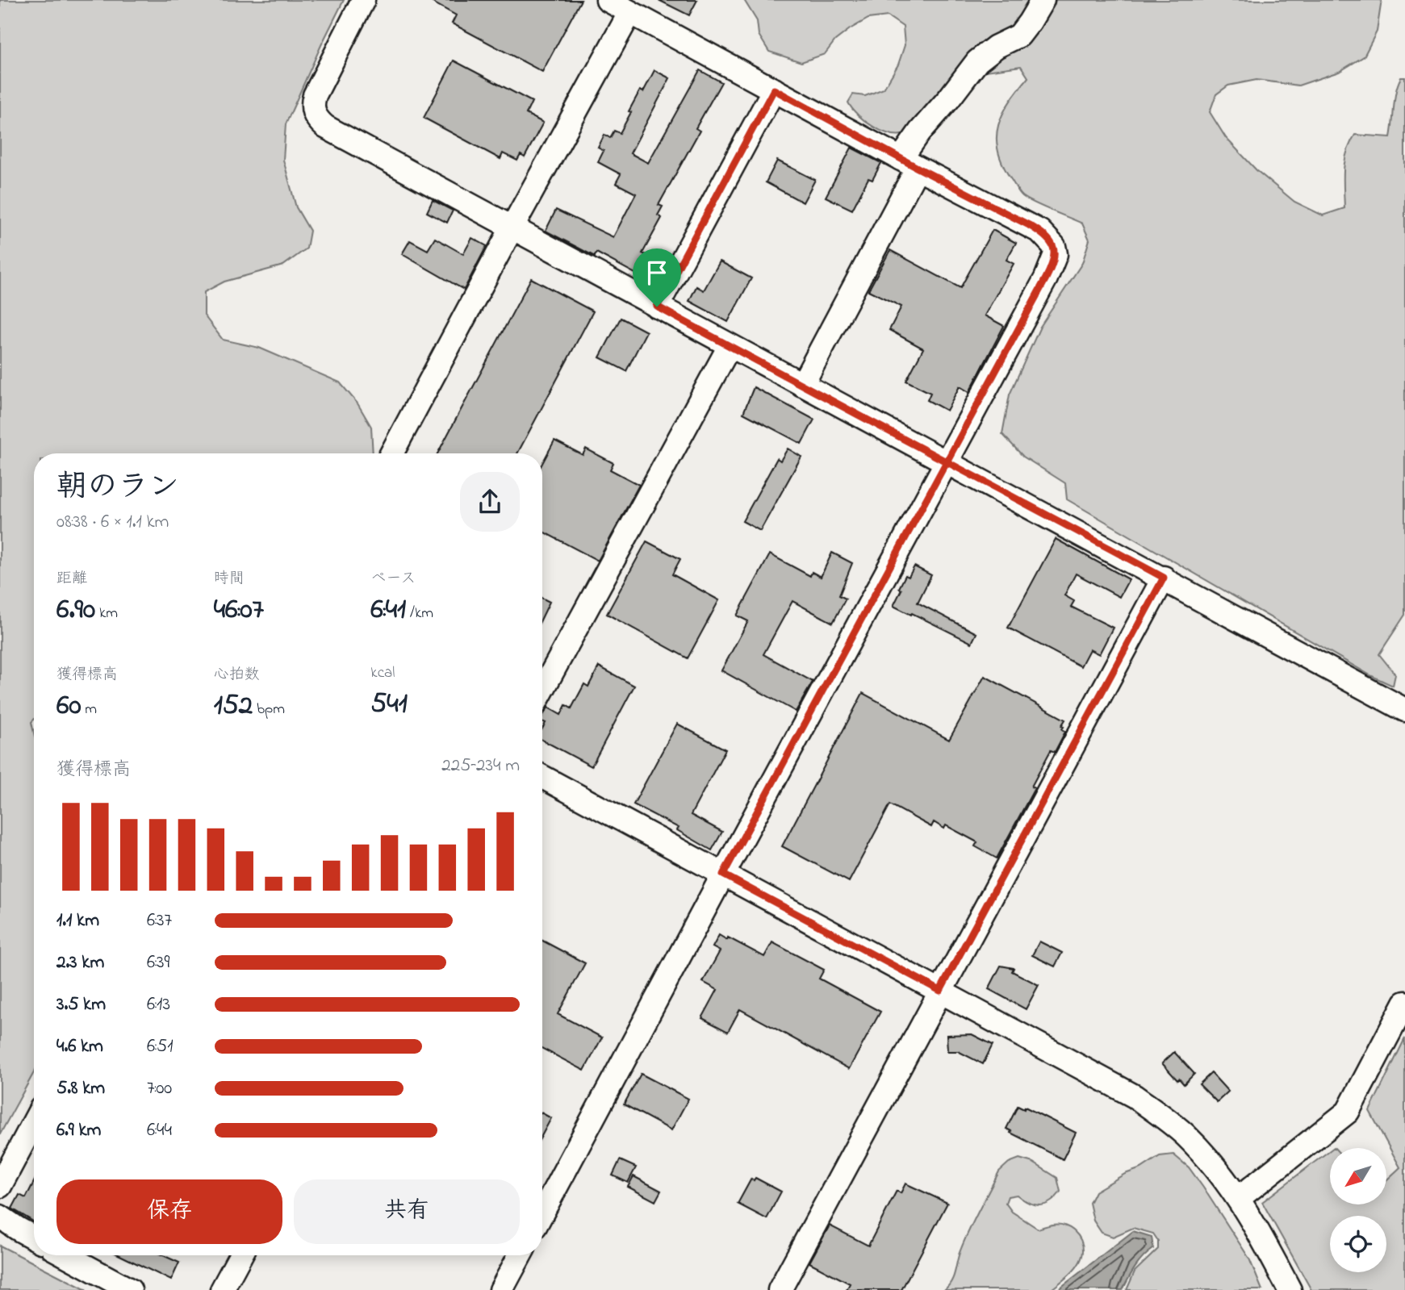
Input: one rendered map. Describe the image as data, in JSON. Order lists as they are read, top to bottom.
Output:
{
  "north": "bottom left",
  "page": {
    "heading": ["朝のラン", "08:38 · 6 × 1.1 km"],
    "stats": [
      ["距離", "6.90 km"],
      ["時間", "46:07"],
      ["ペース", "6:41 /km"],
      ["獲得標高", "60 m"],
      ["心拍数", "152 bpm"],
      ["kcal", "541"]
    ],
    "chart": ["獲得標高", "225–234 m"],
    "list": [
      {
        "name": "1.1 km",
        "note": "6:37"
      },
      {
        "name": "2.3 km",
        "note": "6:39"
      },
      {
        "name": "3.5 km",
        "note": "6:13"
      },
      {
        "name": "4.6 km",
        "note": "6:51"
      },
      {
        "name": "5.8 km",
        "note": "7:00"
      },
      {
        "name": "6.9 km",
        "note": "6:44"
      }
    ],
    "buttons": ["保存", "共有"]
  }
}
